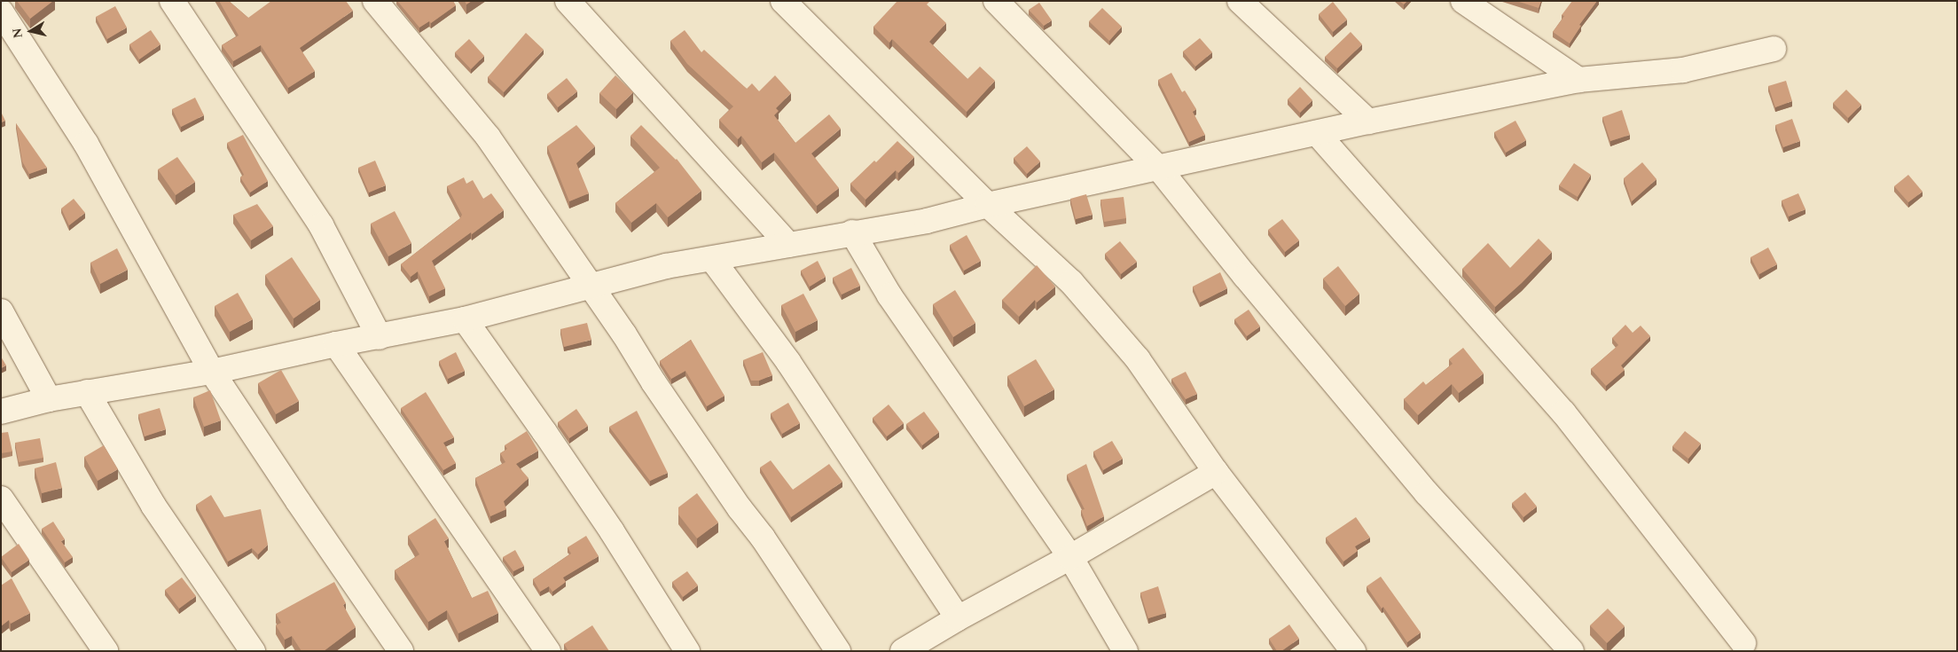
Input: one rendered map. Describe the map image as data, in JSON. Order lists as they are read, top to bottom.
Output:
{
  "north": "left"
}
